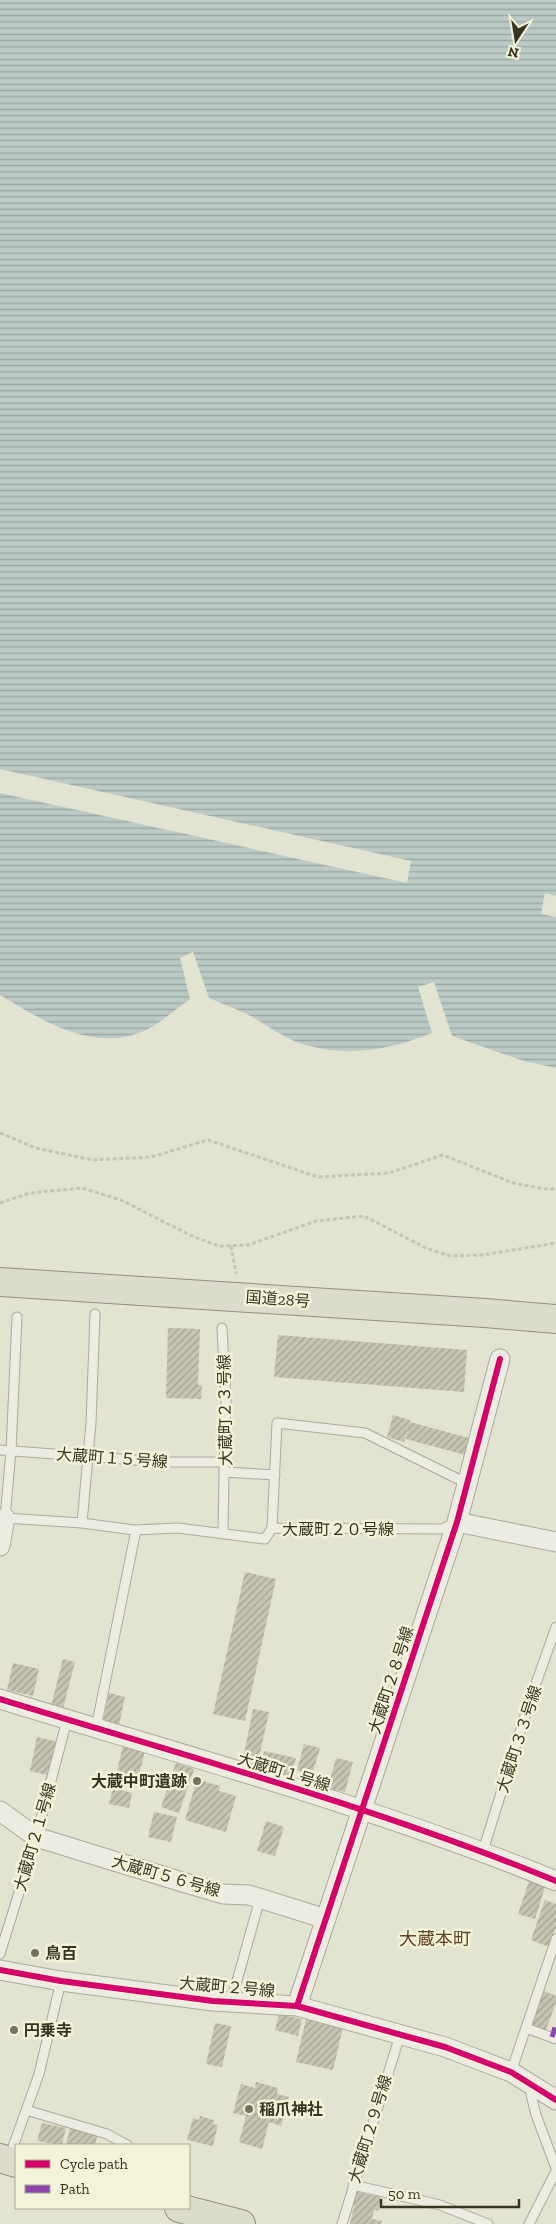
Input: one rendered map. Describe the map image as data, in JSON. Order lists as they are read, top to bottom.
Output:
{
  "streets": {
    "highway": ["国道28号"],
    "street": [
      "大蔵町２０号線",
      "大蔵町２８号線",
      "大蔵町１号線",
      "大蔵町５６号線",
      "大蔵町２号線"
    ],
    "lane": [
      "大蔵町２３号線",
      "大蔵町１５号線",
      "大蔵町３３号線",
      "大蔵町２１号線",
      "大蔵町２９号線"
    ]
  },
  "crossings": [
    ["大蔵町２３号線", "大蔵町１５号線"],
    ["大蔵町２０号線", "大蔵町２８号線"],
    ["大蔵町２８号線", "大蔵町１号線"],
    ["大蔵町２８号線", "大蔵町５６号線"],
    ["大蔵町２８号線", "大蔵町２号線"],
    ["大蔵町３３号線", "大蔵町１号線"],
    ["大蔵町１号線", "大蔵町２１号線"],
    ["大蔵町２１号線", "大蔵町５６号線"],
    ["大蔵町２号線", "大蔵町２９号線"]
  ],
  "districts": ["大蔵本町"],
  "places": [
    "大蔵中町遺跡",
    "鳥百",
    "円乗寺",
    "稲爪神社"
  ],
  "legend": ["Cycle path", "Path"],
  "scale_bar": "50 m",
  "north": "bottom"
}
